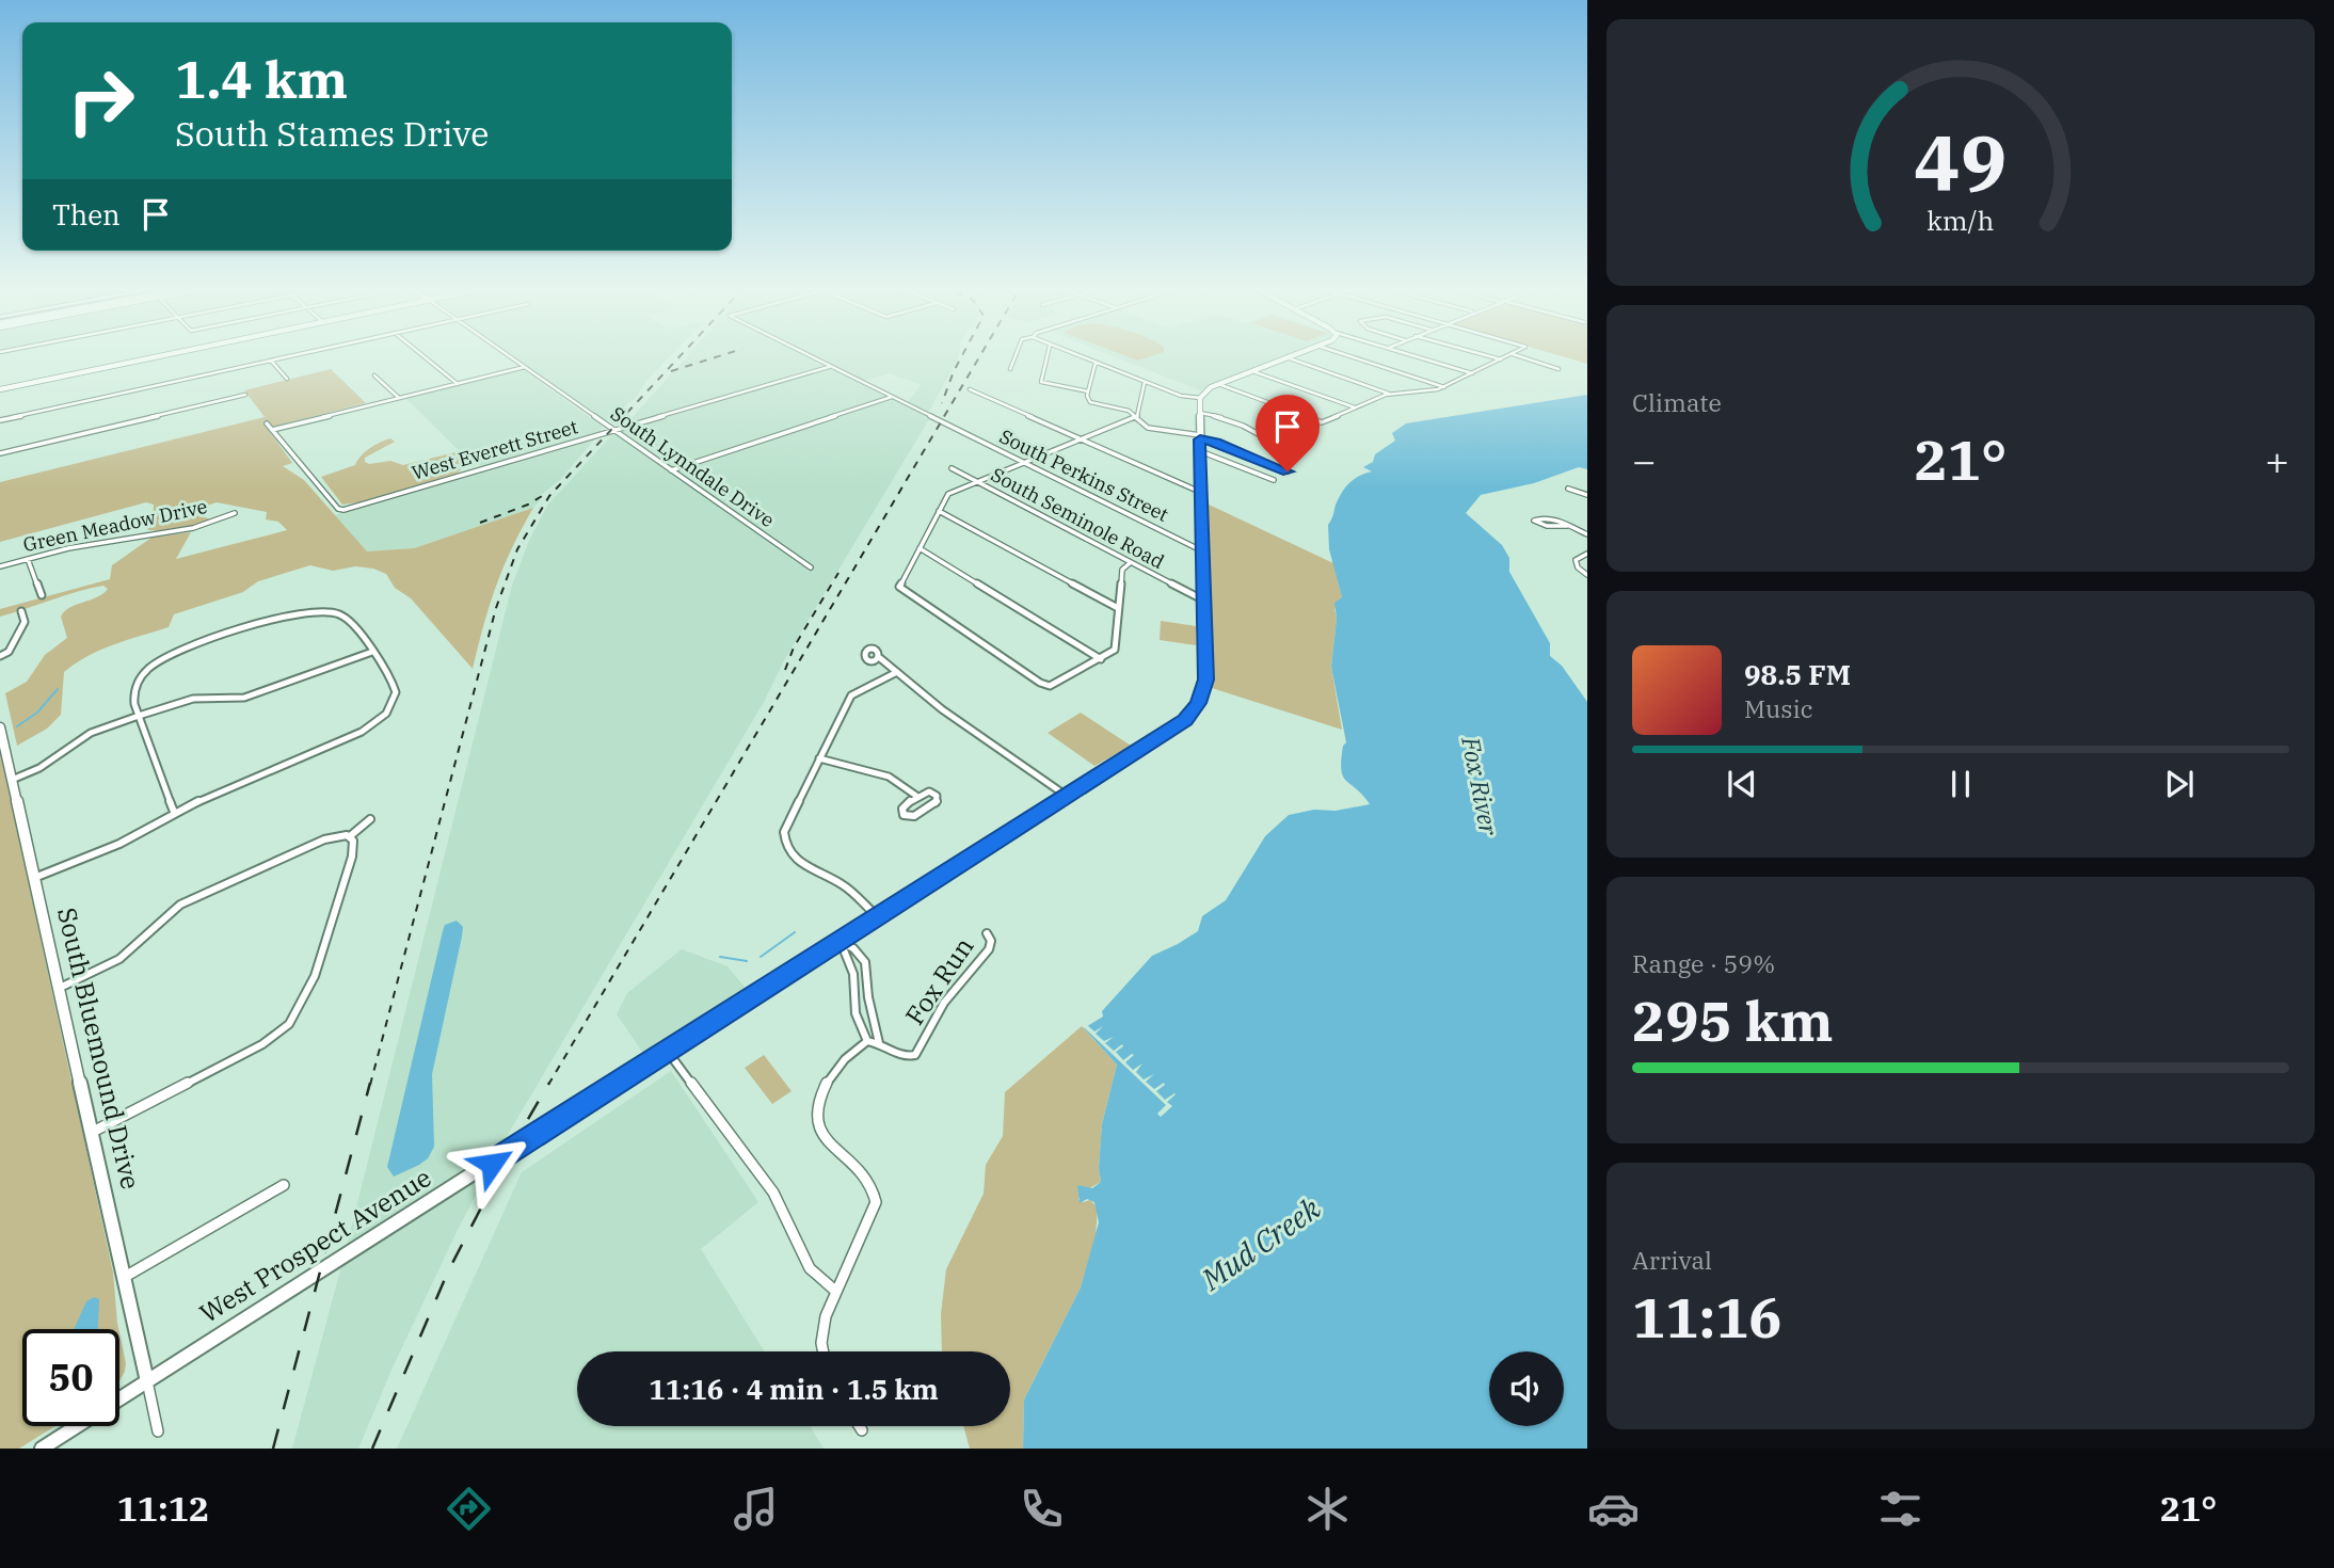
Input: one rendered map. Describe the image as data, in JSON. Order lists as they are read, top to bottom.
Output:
{
  "streets": {
    "main road": ["South Bluemound Drive", "West Prospect Avenue"],
    "street": [
      "West Everett Street",
      "South Lynndale Drive",
      "South Perkins Street",
      "South Seminole Road",
      "Green Meadow Drive",
      "Fox Run"
    ]
  },
  "crossings": [
    ["West Everett Street", "South Lynndale Drive"],
    ["West Everett Street", "South Perkins Street"],
    ["South Perkins Street", "West Prospect Avenue"],
    ["South Seminole Road", "West Prospect Avenue"],
    ["South Bluemound Drive", "West Prospect Avenue"]
  ],
  "water": ["Fox River", "Mud Creek"],
  "page": {
    "turn": ["1.4 km", "South Stames Drive"],
    "then": "Then",
    "tile": [
      "Climate",
      ["Range · 59%", "295 km"],
      ["Arrival", "11:16"]
    ],
    "heat": ["−", "21°", "+"],
    "song": ["98.5 FM", "Music"],
    "limit": "50",
    "trip": "11:16 · 4 min · 1.5 km",
    "tabs": ["11:12", "21°"],
    "gauge": ["49", "km/h"]
  }
}
